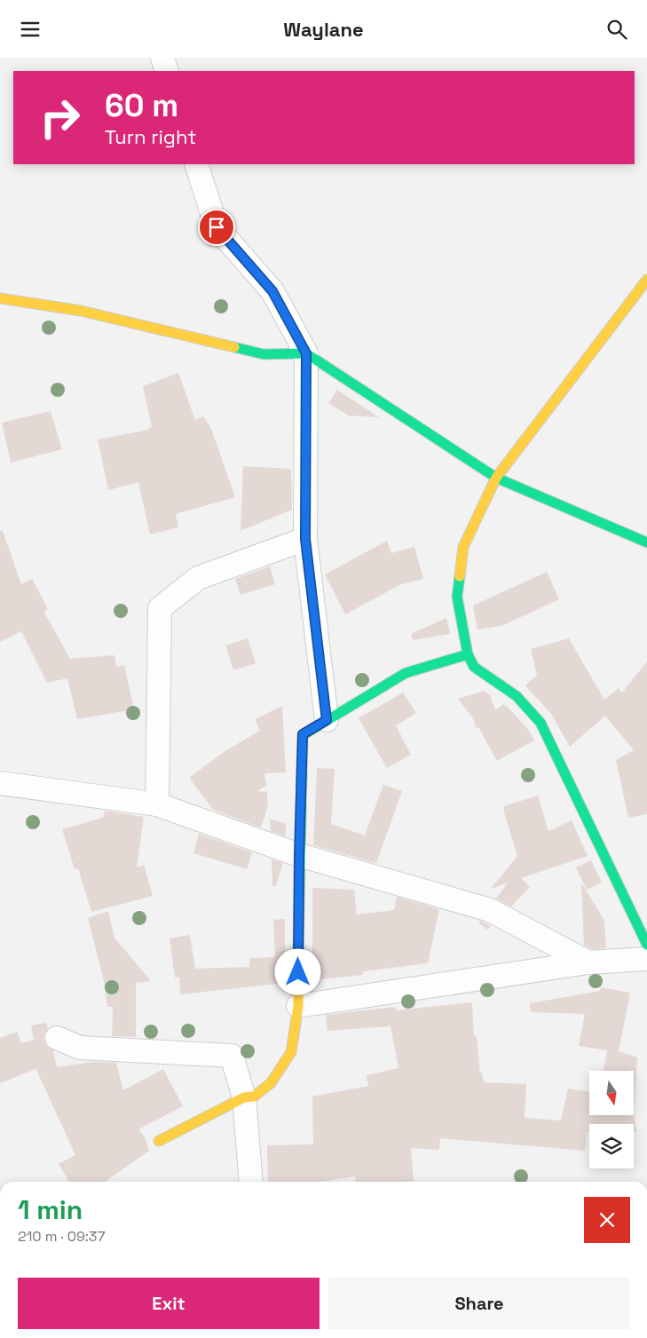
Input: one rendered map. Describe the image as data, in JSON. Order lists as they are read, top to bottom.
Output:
{
  "north": "bottom",
  "page": {
    "header": "Waylane",
    "turn": ["60 m", "Turn right"],
    "heading": ["1 min", "210 m · 09:37"],
    "buttons": ["Exit", "Share"]
  }
}
